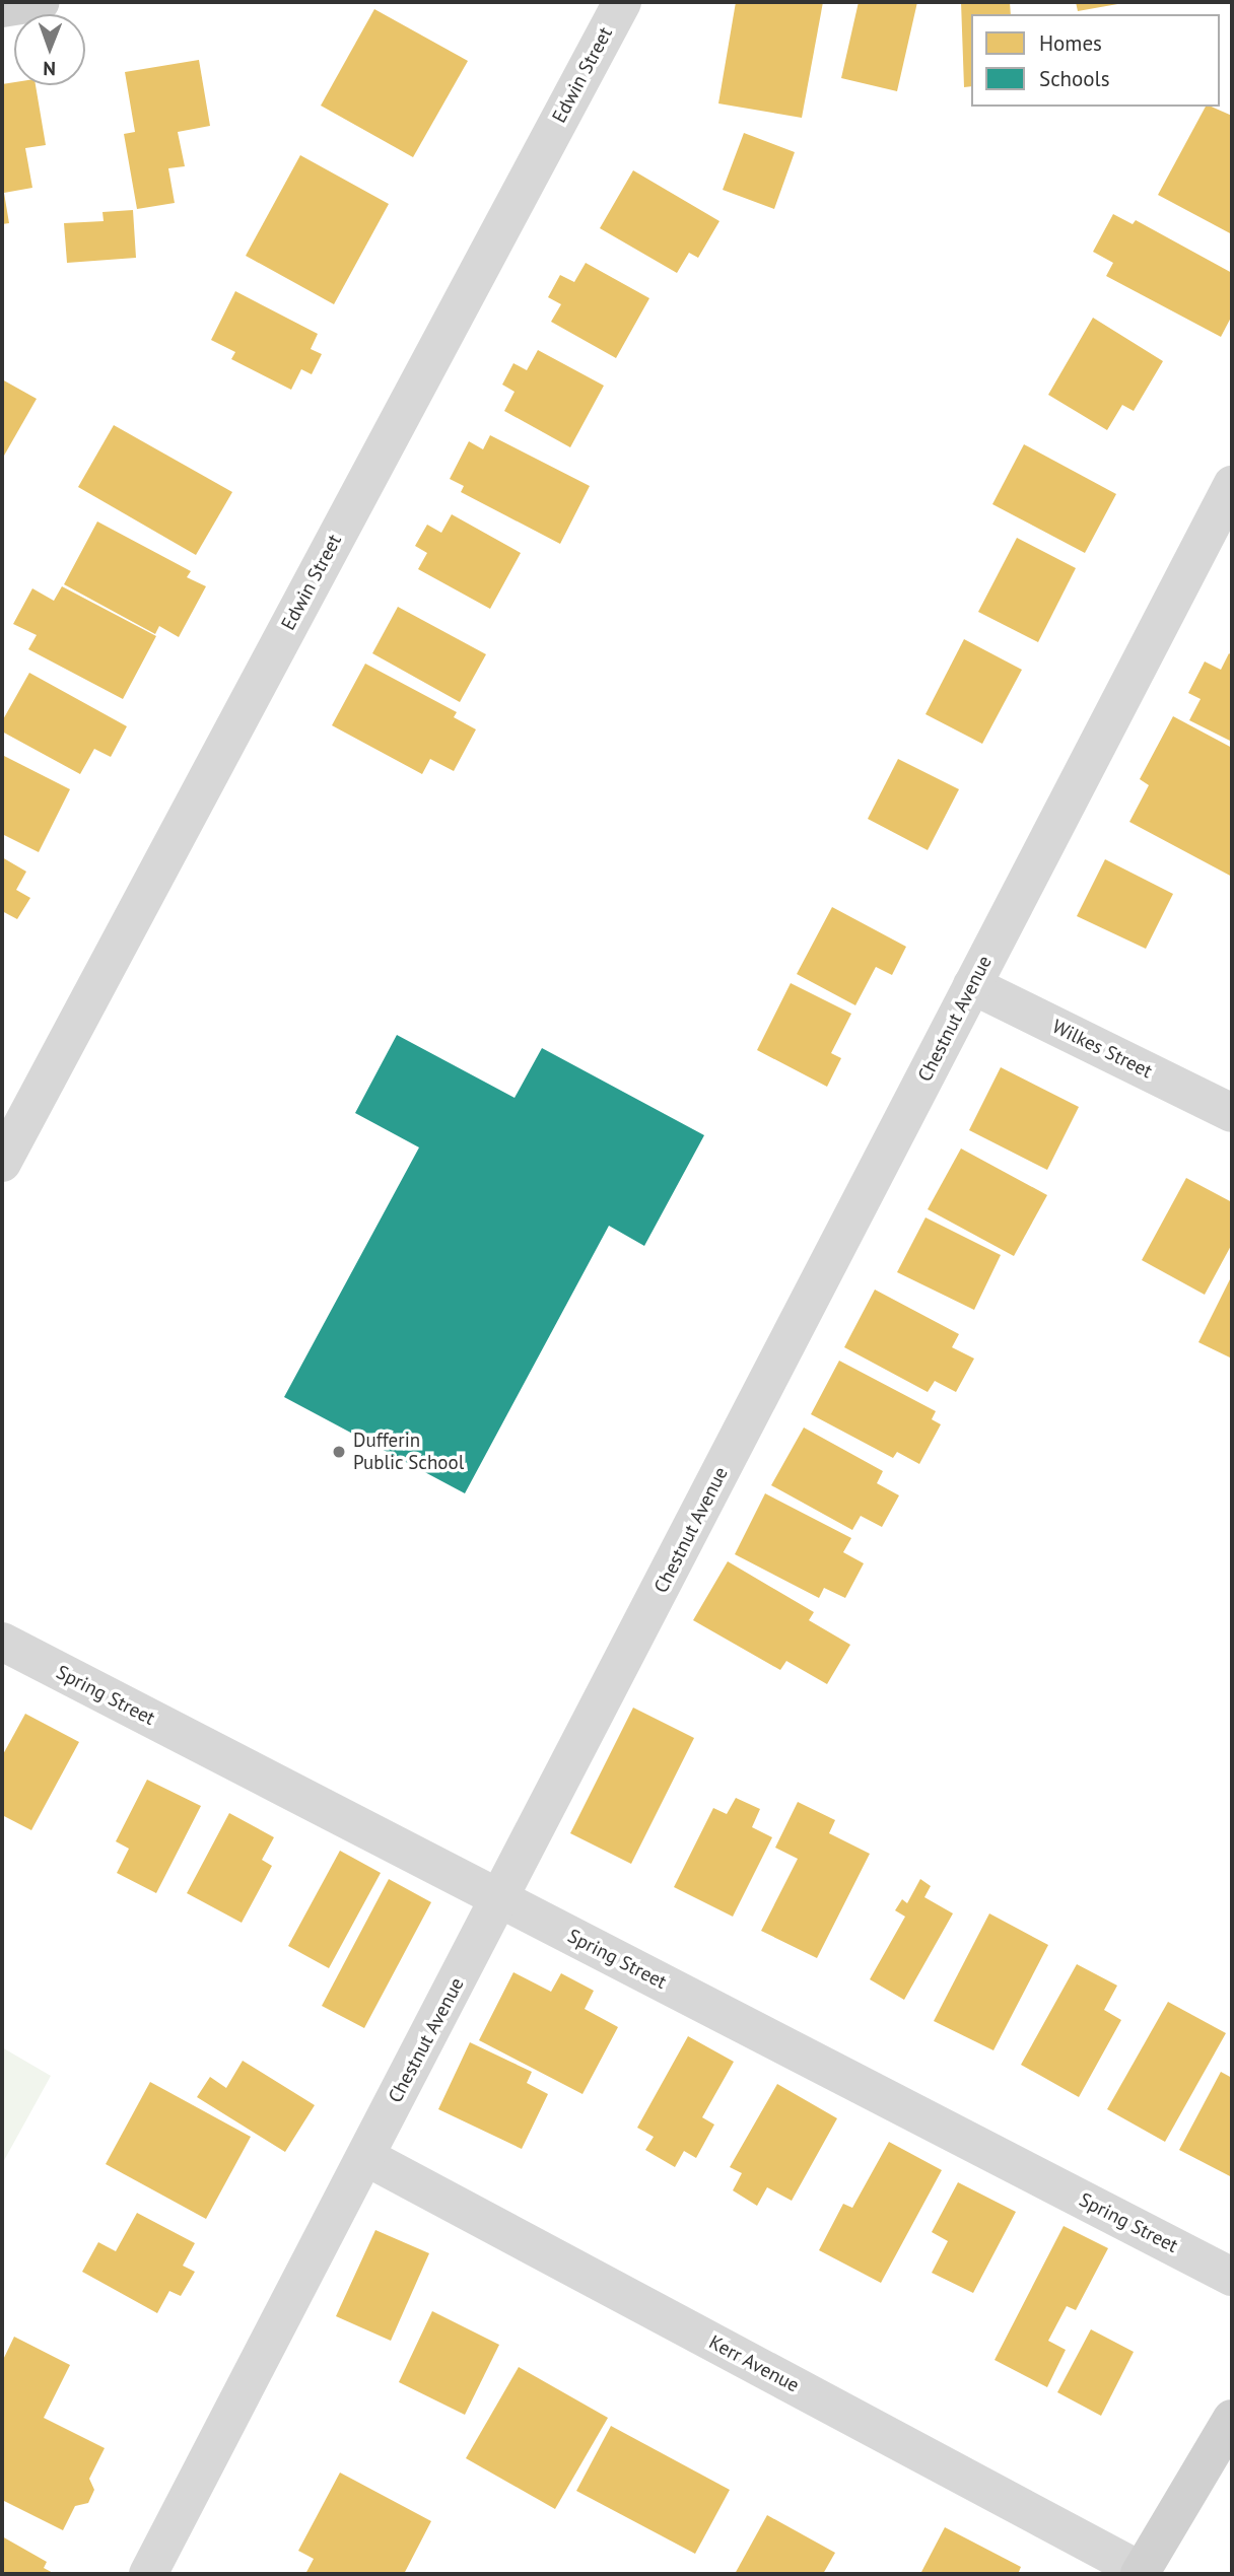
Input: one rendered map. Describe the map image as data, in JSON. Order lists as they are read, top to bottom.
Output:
{
  "streets": {
    "street": [
      "Edwin Street",
      "Chestnut Avenue",
      "Wilkes Street",
      "Spring Street",
      "Kerr Avenue"
    ]
  },
  "crossings": [
    ["Chestnut Avenue", "Wilkes Street"],
    ["Chestnut Avenue", "Spring Street"],
    ["Chestnut Avenue", "Kerr Avenue"]
  ],
  "places": ["Dufferin Public School"],
  "legend": ["Homes", "Schools"],
  "north": "bottom"
}
